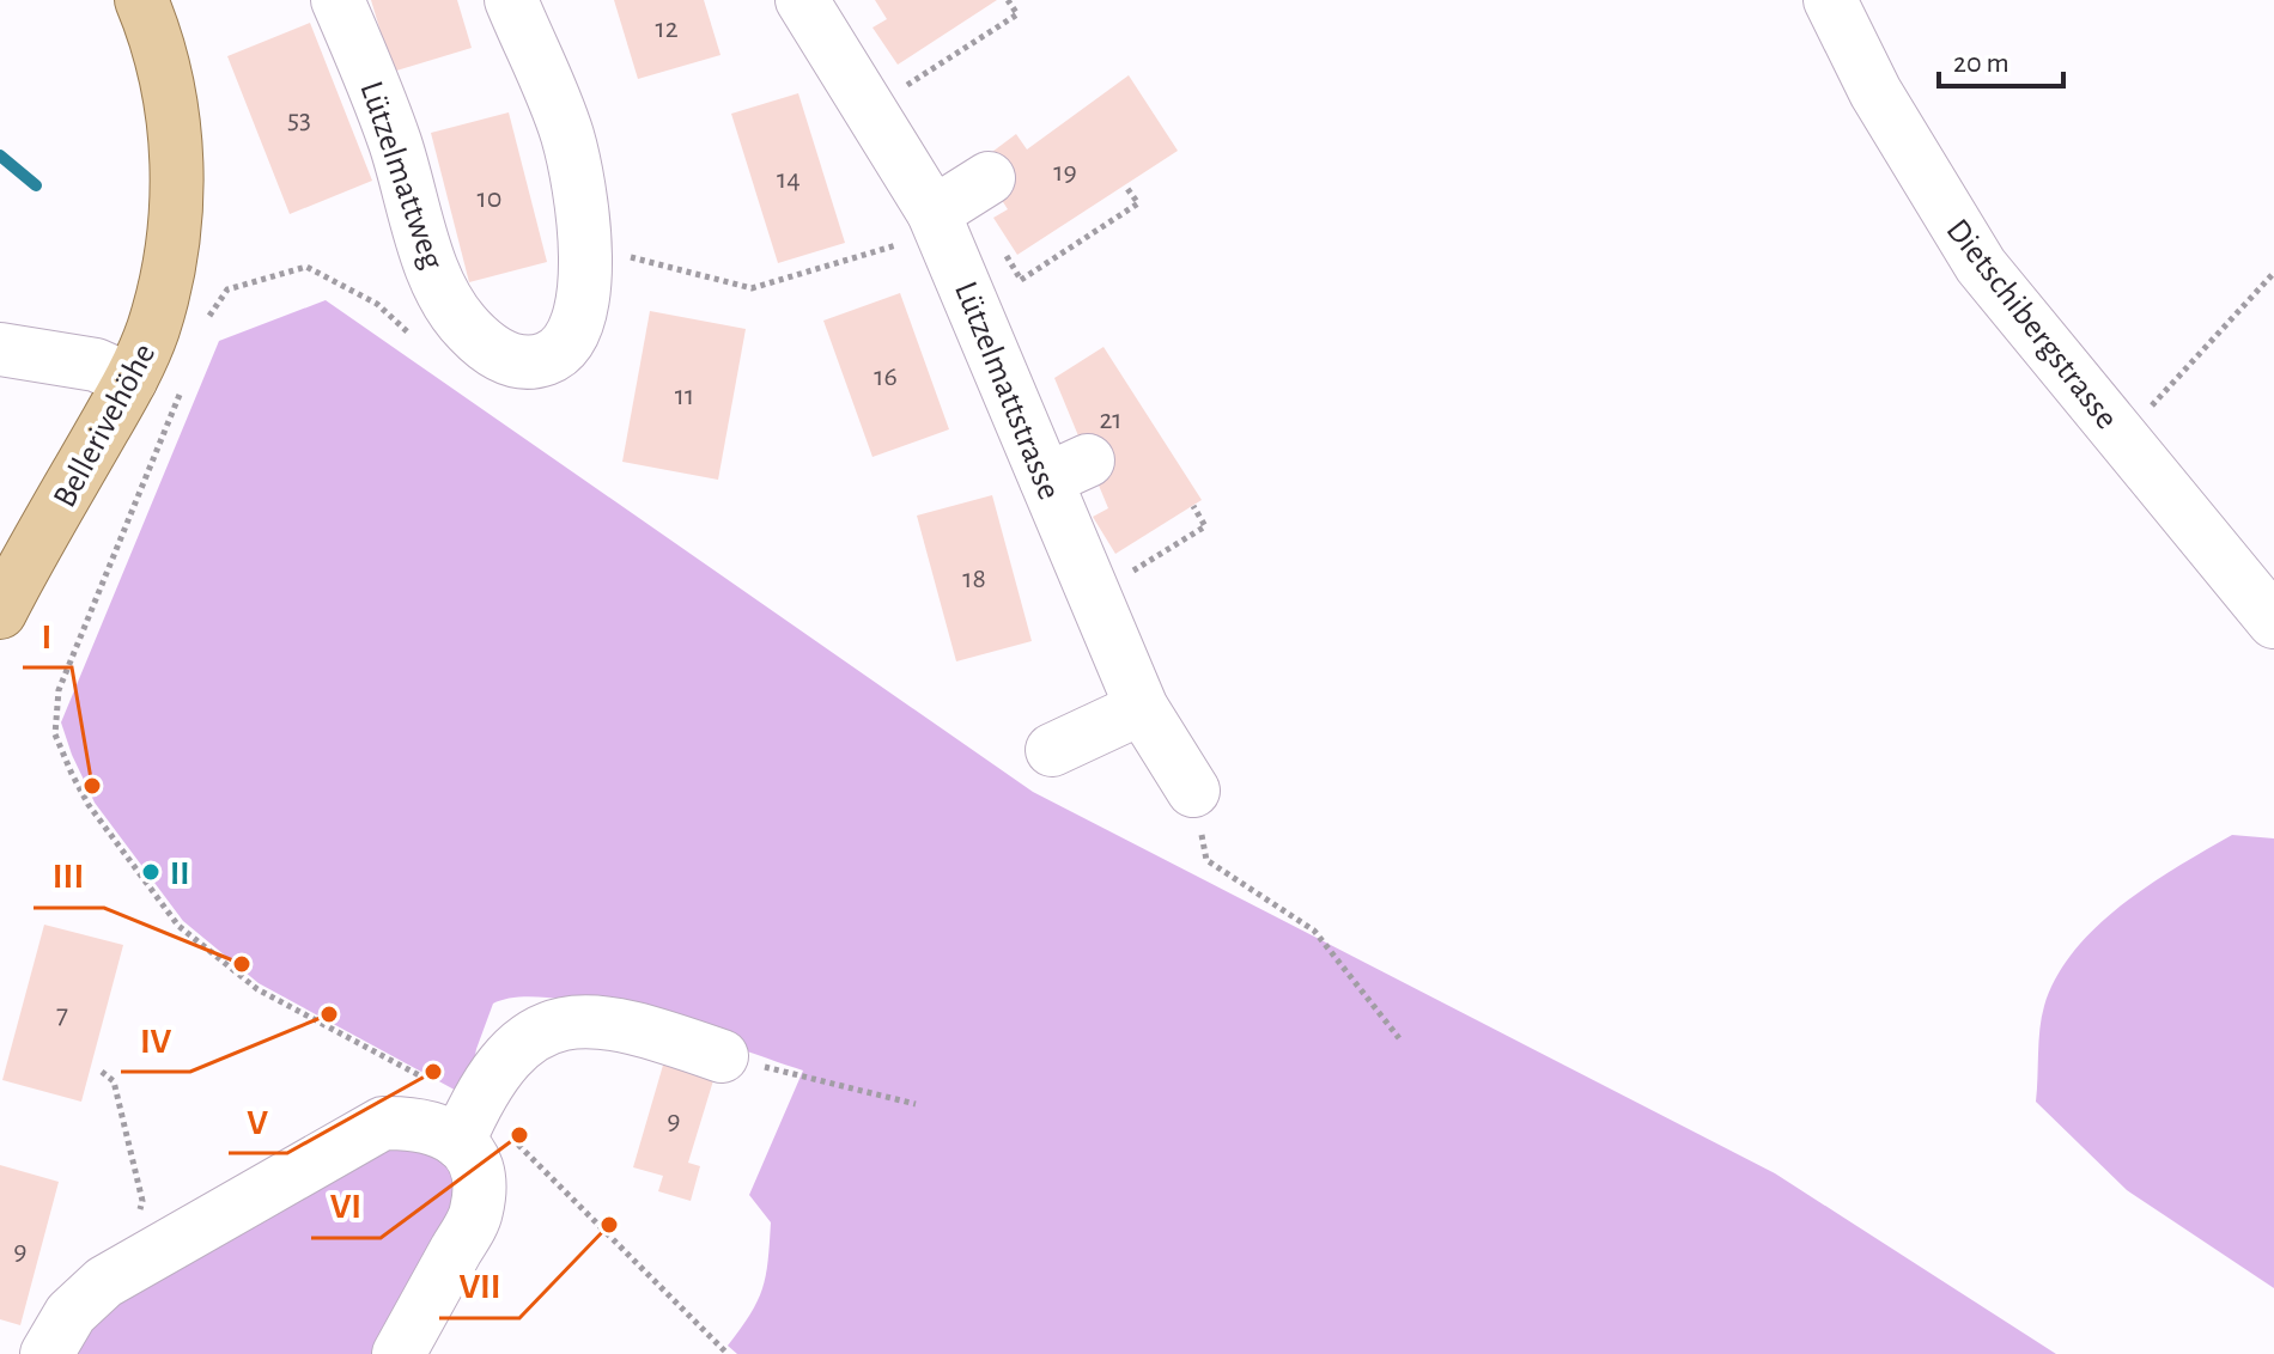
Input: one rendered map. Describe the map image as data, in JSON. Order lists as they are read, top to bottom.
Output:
{
  "streets": {
    "main road": ["Bellerivehöhe"],
    "street": ["Lützelmattweg", "Dietschibergstrasse", "Lützelmattstrasse"]
  },
  "places": [
    "I",
    "II",
    "III",
    "IV",
    "V",
    "VI",
    "VII"
  ],
  "house_numbers": [
    "12",
    "53",
    "19",
    "14",
    "10",
    "16",
    "11",
    "21",
    "18",
    "7",
    "9",
    "9"
  ],
  "scale_bar": "20 m"
}
